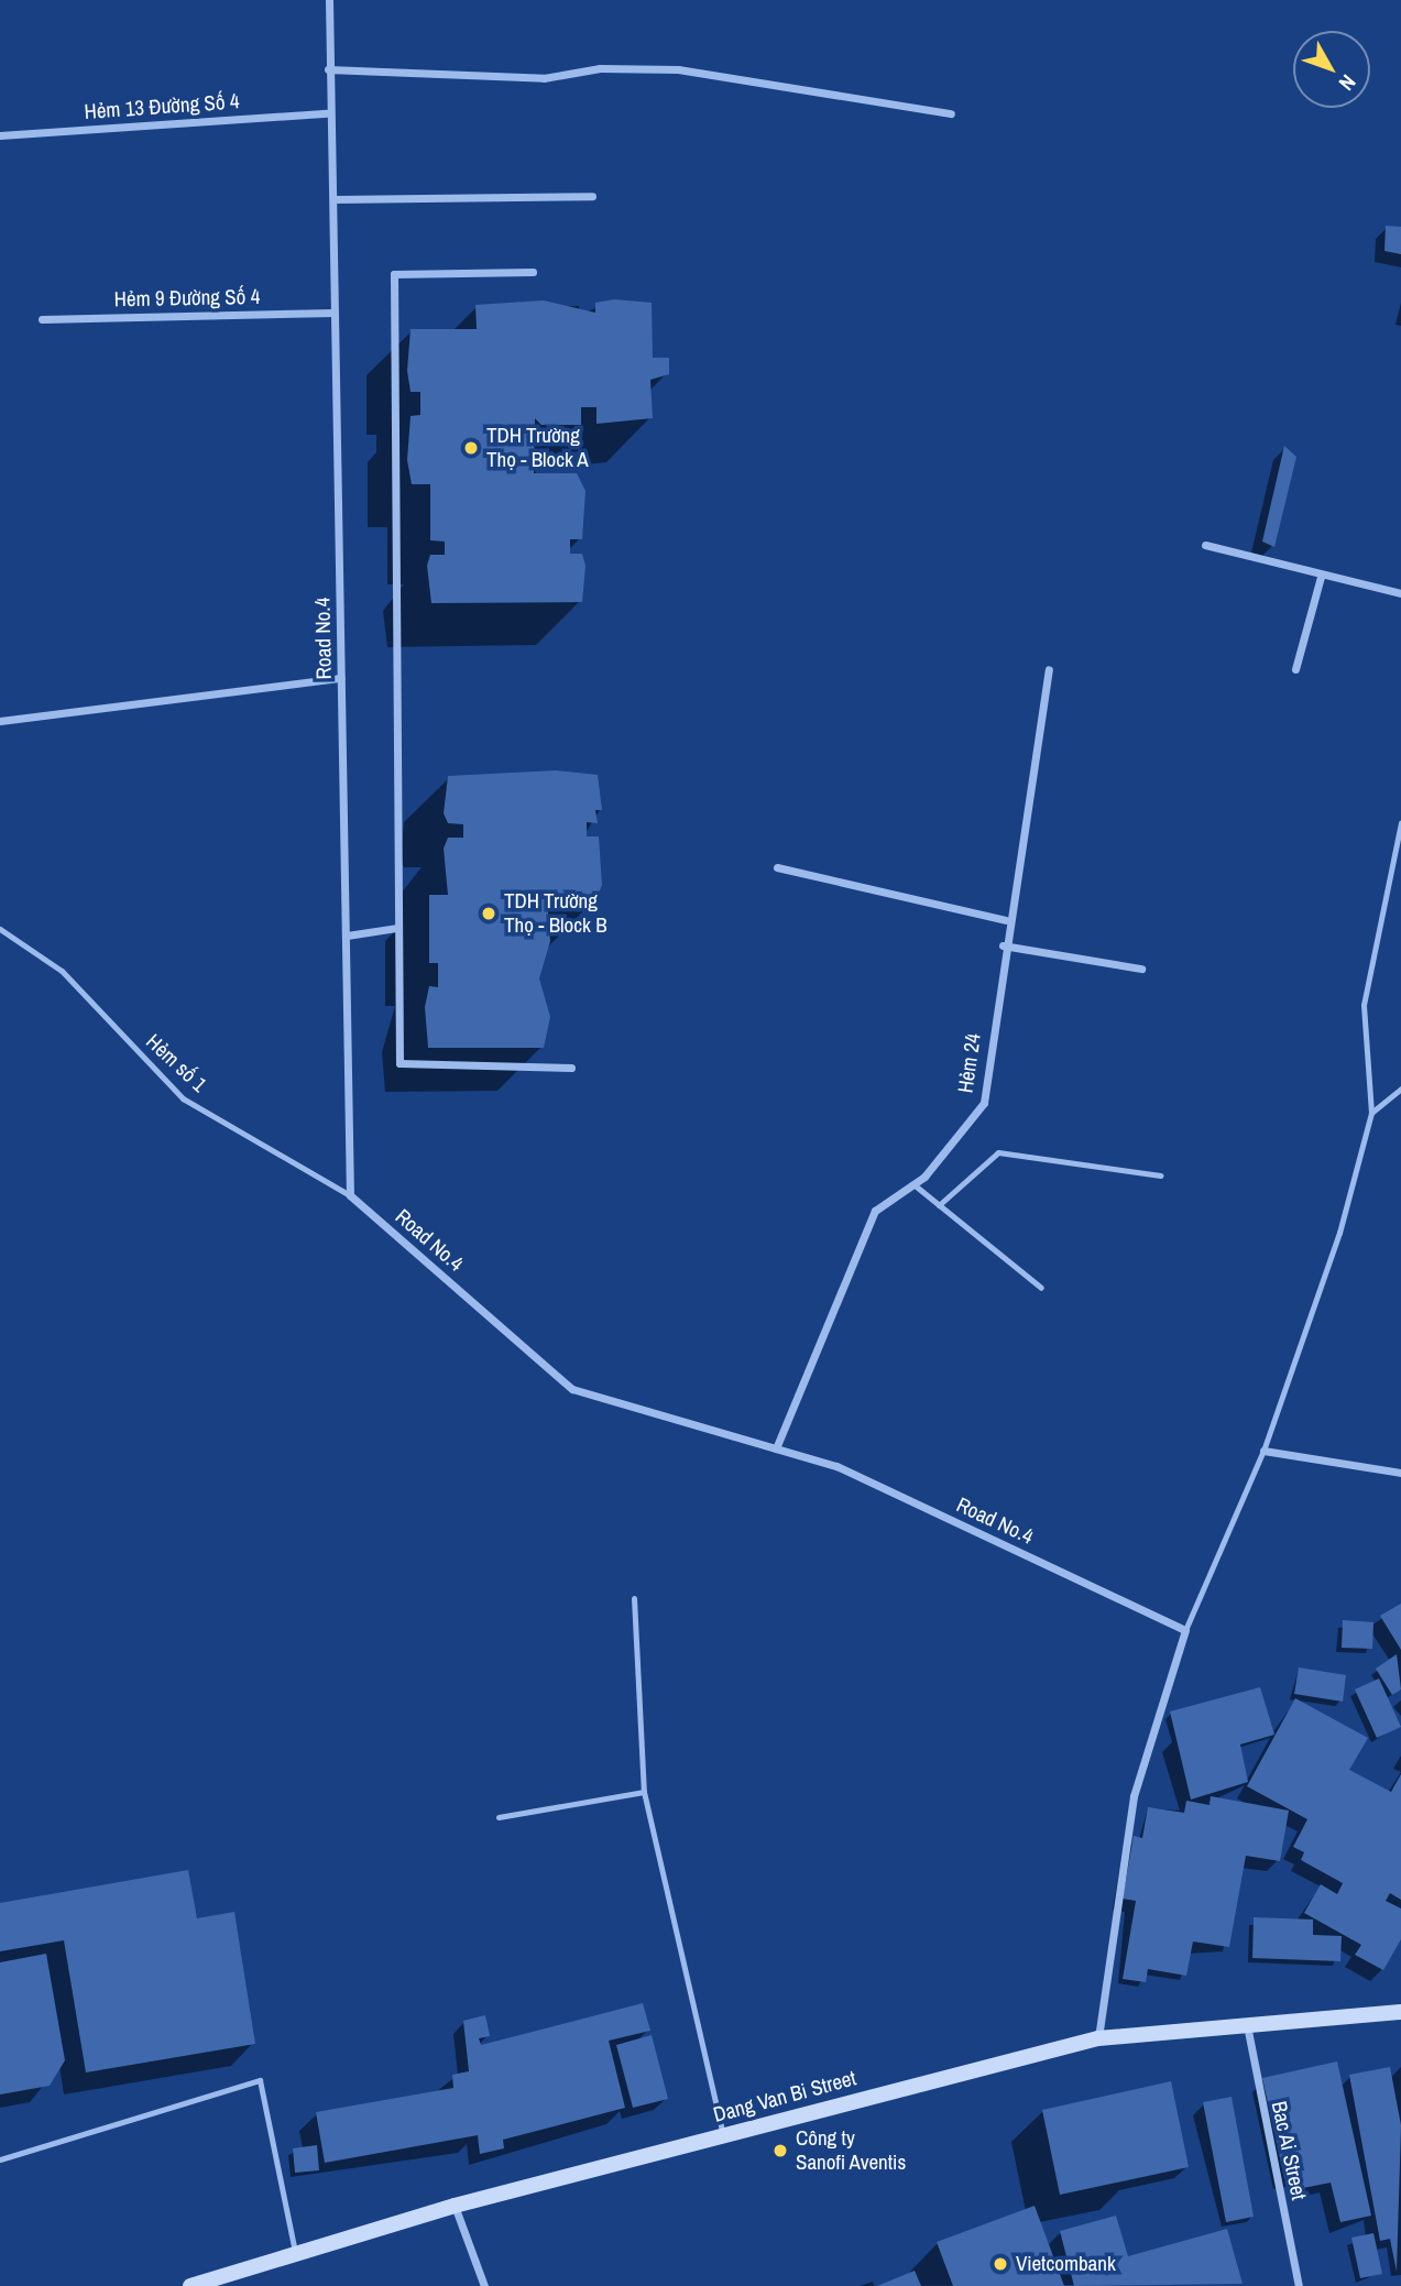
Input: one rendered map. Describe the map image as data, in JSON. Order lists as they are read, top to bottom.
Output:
{
  "streets": {
    "main road": ["Dang Van Bi Street"],
    "street": [
      "Hẻm 13 Đường Số 4",
      "Hẻm 9 Đường Số 4",
      "Road No.4",
      "Hẻm 24",
      "Bac Ai Street"
    ],
    "lane": ["Hẻm số 1"]
  },
  "crossings": [
    ["Hẻm 13 Đường Số 4", "Road No.4"],
    ["Hẻm 9 Đường Số 4", "Road No.4"],
    ["Road No.4", "Hẻm số 1"],
    ["Road No.4", "Hẻm 24"],
    ["Dang Van Bi Street", "Bac Ai Street"]
  ],
  "places": [
    "TDH Trường Thọ - Block A",
    "TDH Trường Thọ - Block B",
    "Công ty Sanofi Aventis",
    "Vietcombank"
  ],
  "north": "bottom right"
}
